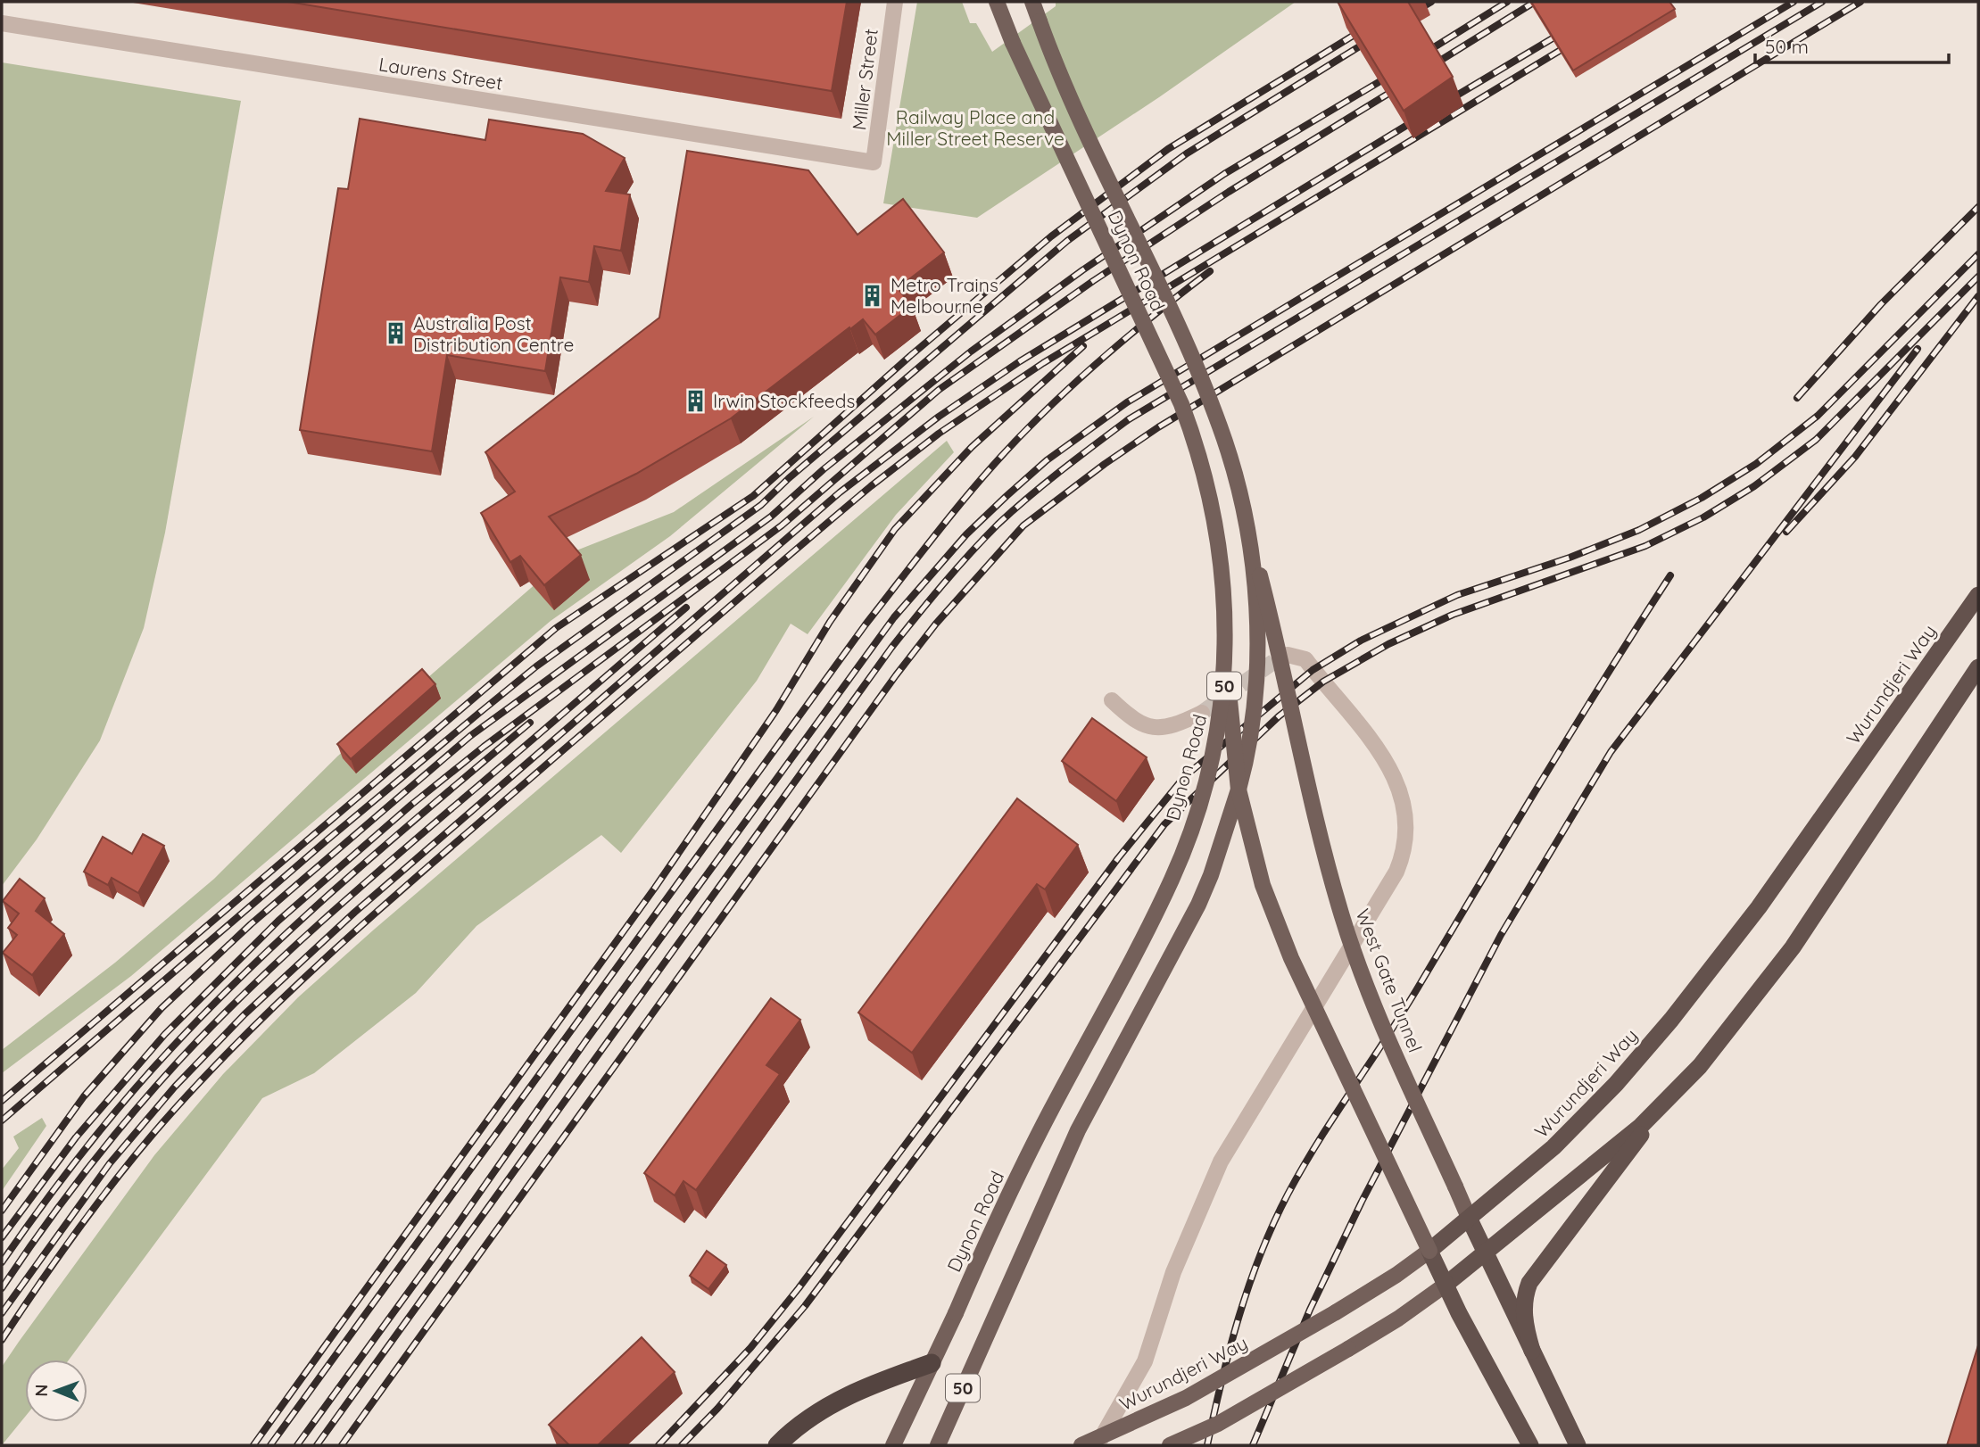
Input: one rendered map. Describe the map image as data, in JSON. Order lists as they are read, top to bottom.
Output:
{
  "streets": {
    "highway": ["Wurundjeri Way", "West Gate Tunnel"],
    "main road": ["Dynon Road", "50"],
    "street": ["Laurens Street", "Miller Street"]
  },
  "crossings": [
    ["Laurens Street", "Miller Street"],
    ["Dynon Road", "West Gate Tunnel"],
    ["Wurundjeri Way", "West Gate Tunnel"]
  ],
  "parks": ["Railway Place and Miller Street Reserve"],
  "places": {
    "building": ["Metro Trains Melbourne", "Australia Post Distribution Centre", "Irwin Stockfeeds"]
  },
  "scale_bar": "50 m",
  "north": "left"
}
